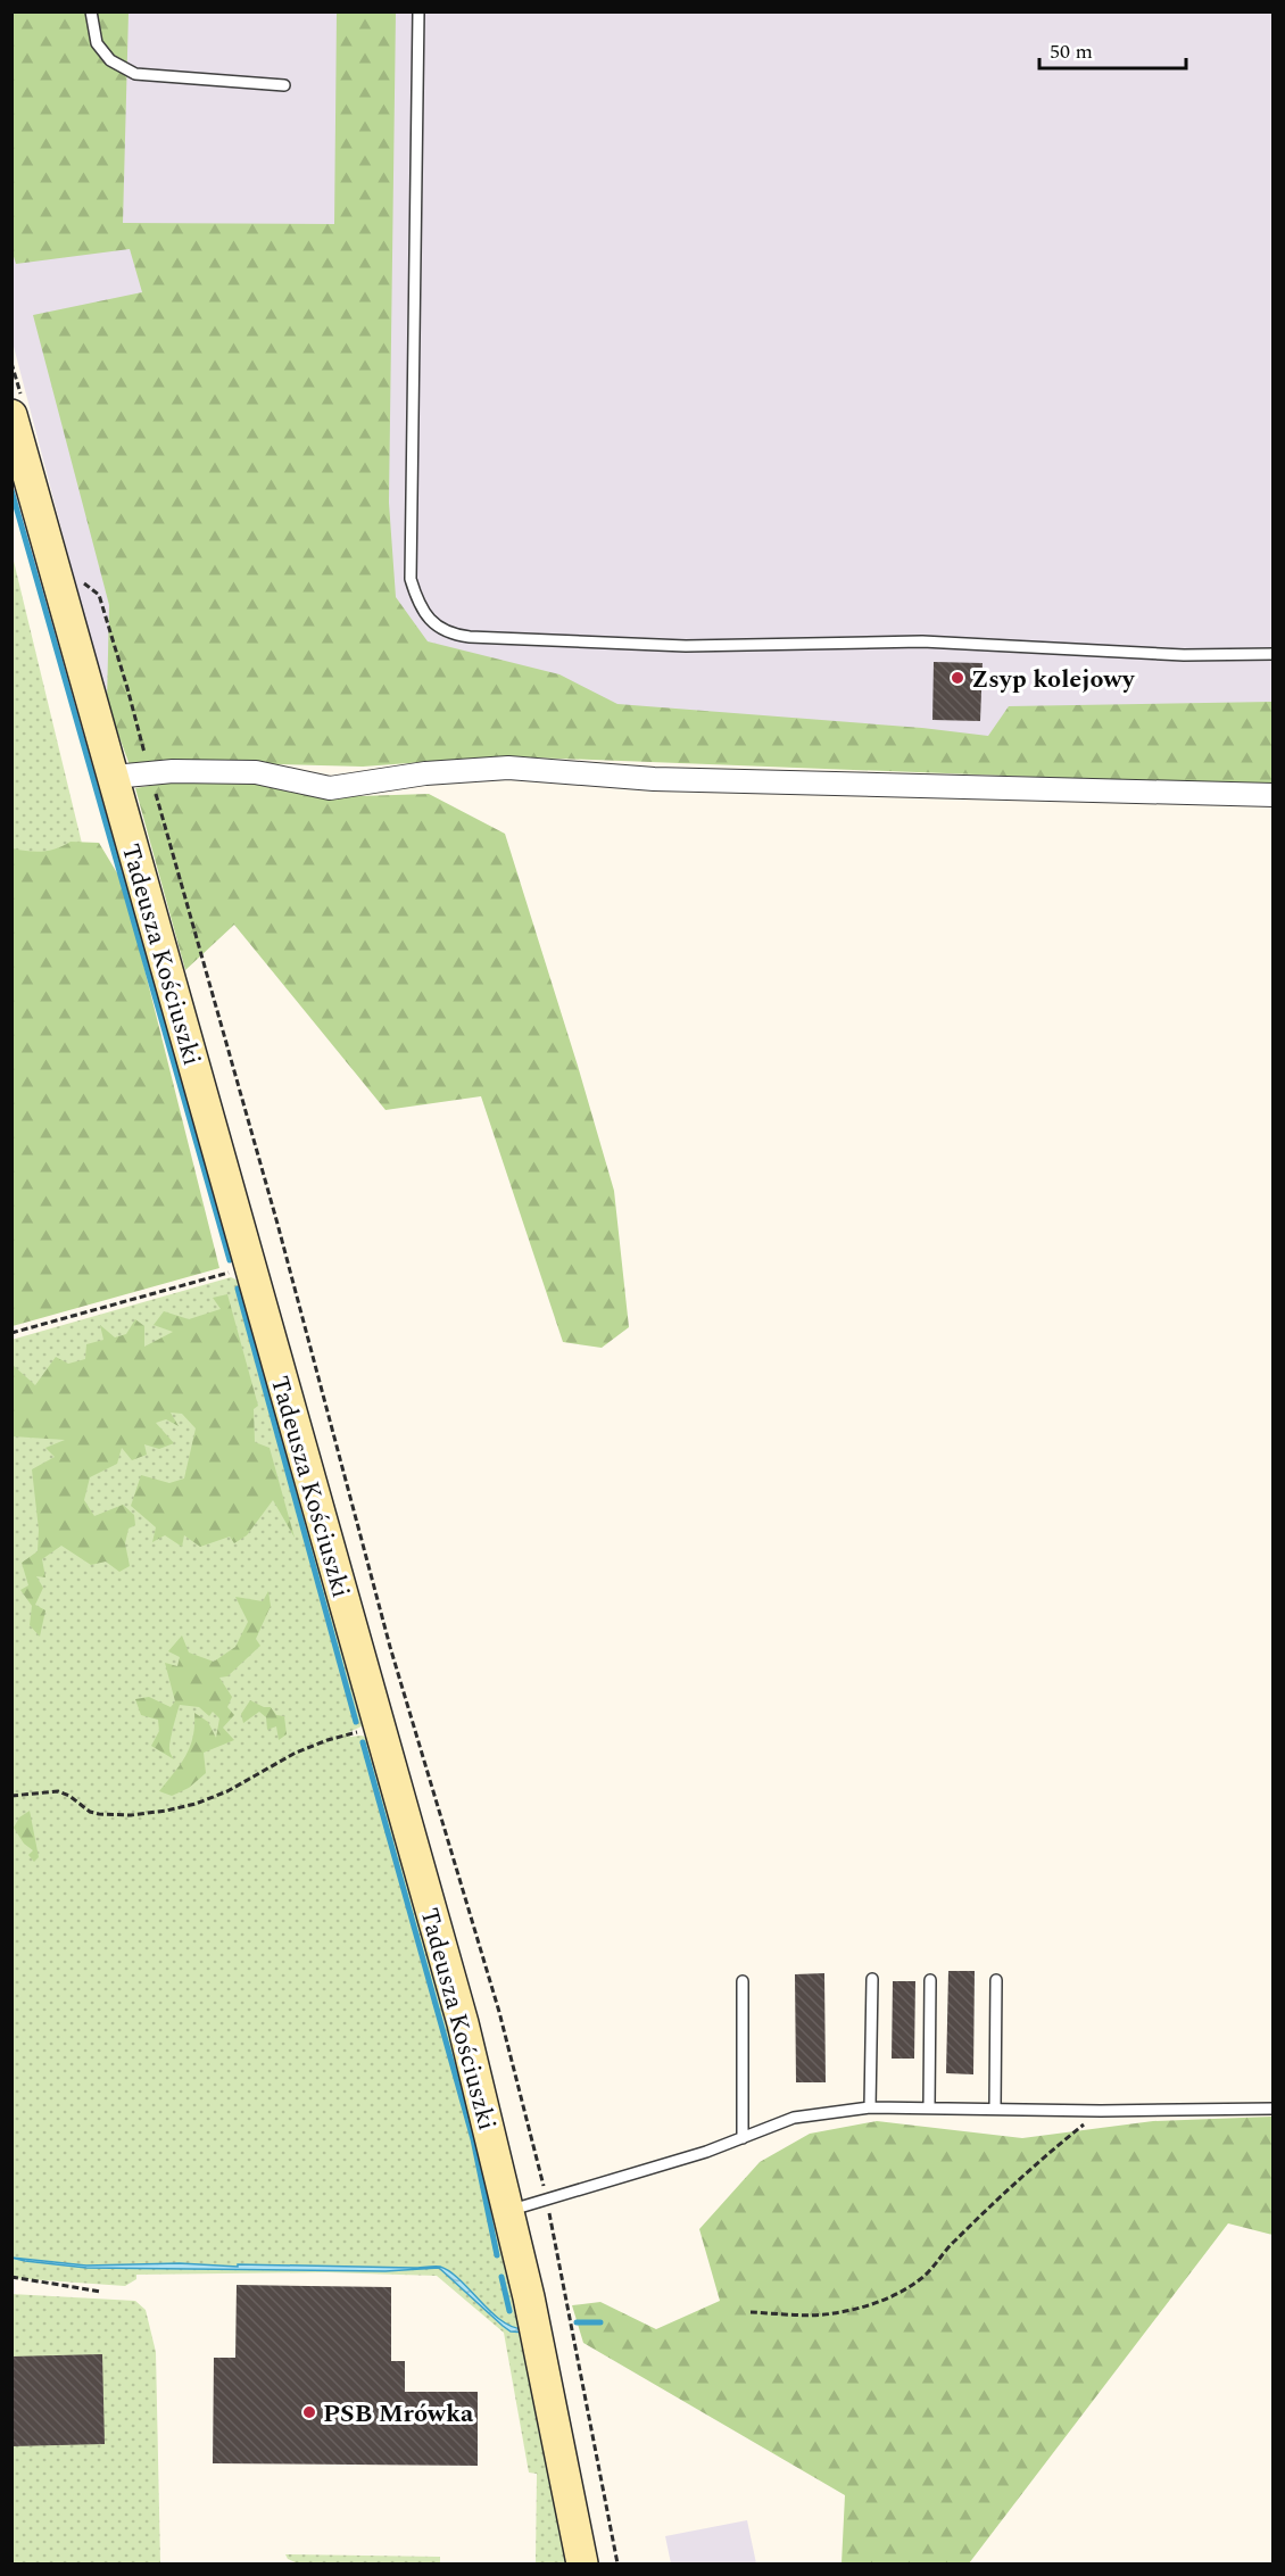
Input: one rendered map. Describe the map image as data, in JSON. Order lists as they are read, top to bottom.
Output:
{
  "streets": {
    "main road": ["Tadeusza Kościuszki"]
  },
  "places": ["Zsyp kolejowy", "PSB Mrówka"],
  "scale_bar": "50 m"
}
